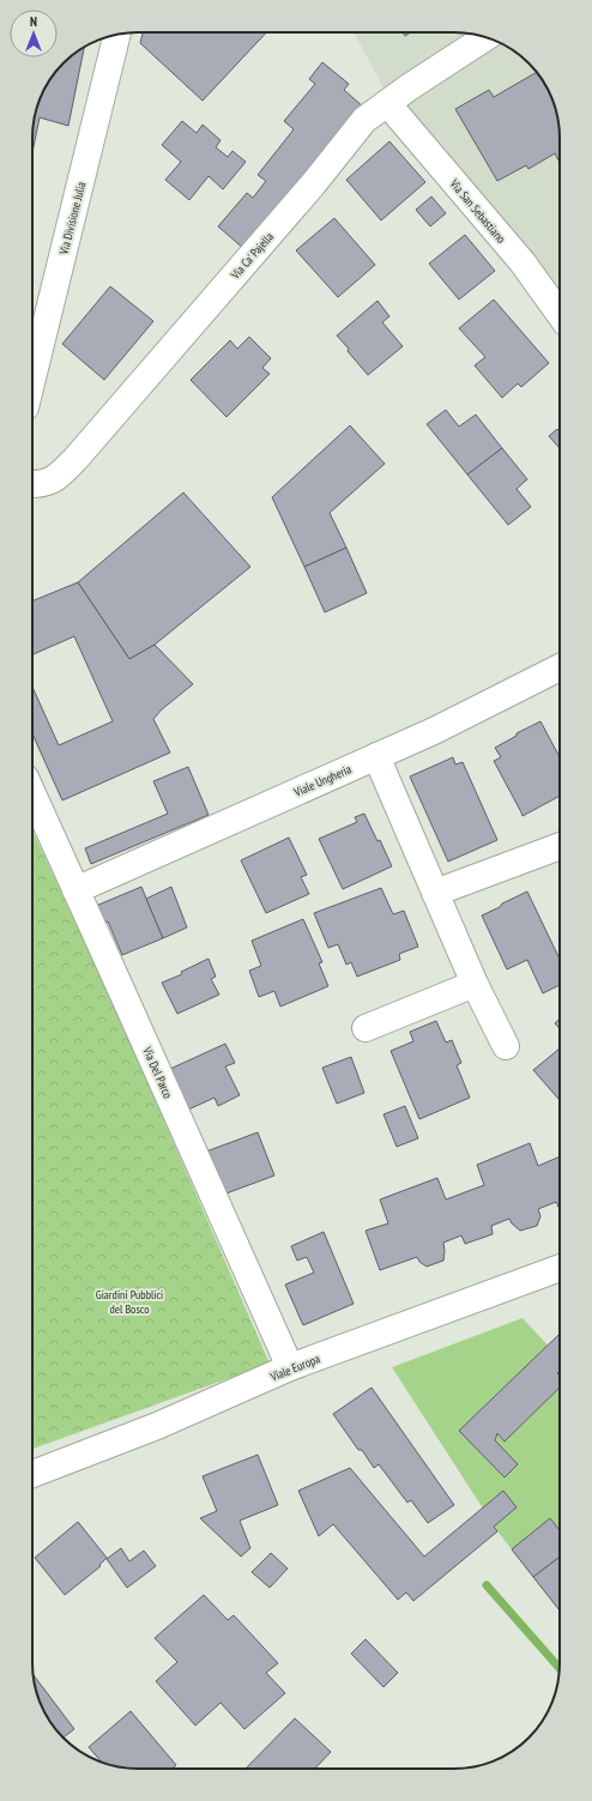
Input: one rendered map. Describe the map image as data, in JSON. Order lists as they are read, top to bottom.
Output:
{
  "streets": {
    "street": [
      "Via San Sebastiano",
      "Via Divisione Julia",
      "Via Ca' Pajella",
      "Viale Ungheria",
      "Via Del Parco",
      "Viale Europa"
    ]
  },
  "crossings": [
    ["Via San Sebastiano", "Via Ca' Pajella"],
    ["Viale Ungheria", "Via Del Parco"],
    ["Via Del Parco", "Viale Europa"]
  ],
  "parks": ["Giardini Pubblici del Bosco"],
  "north": "top"
}
